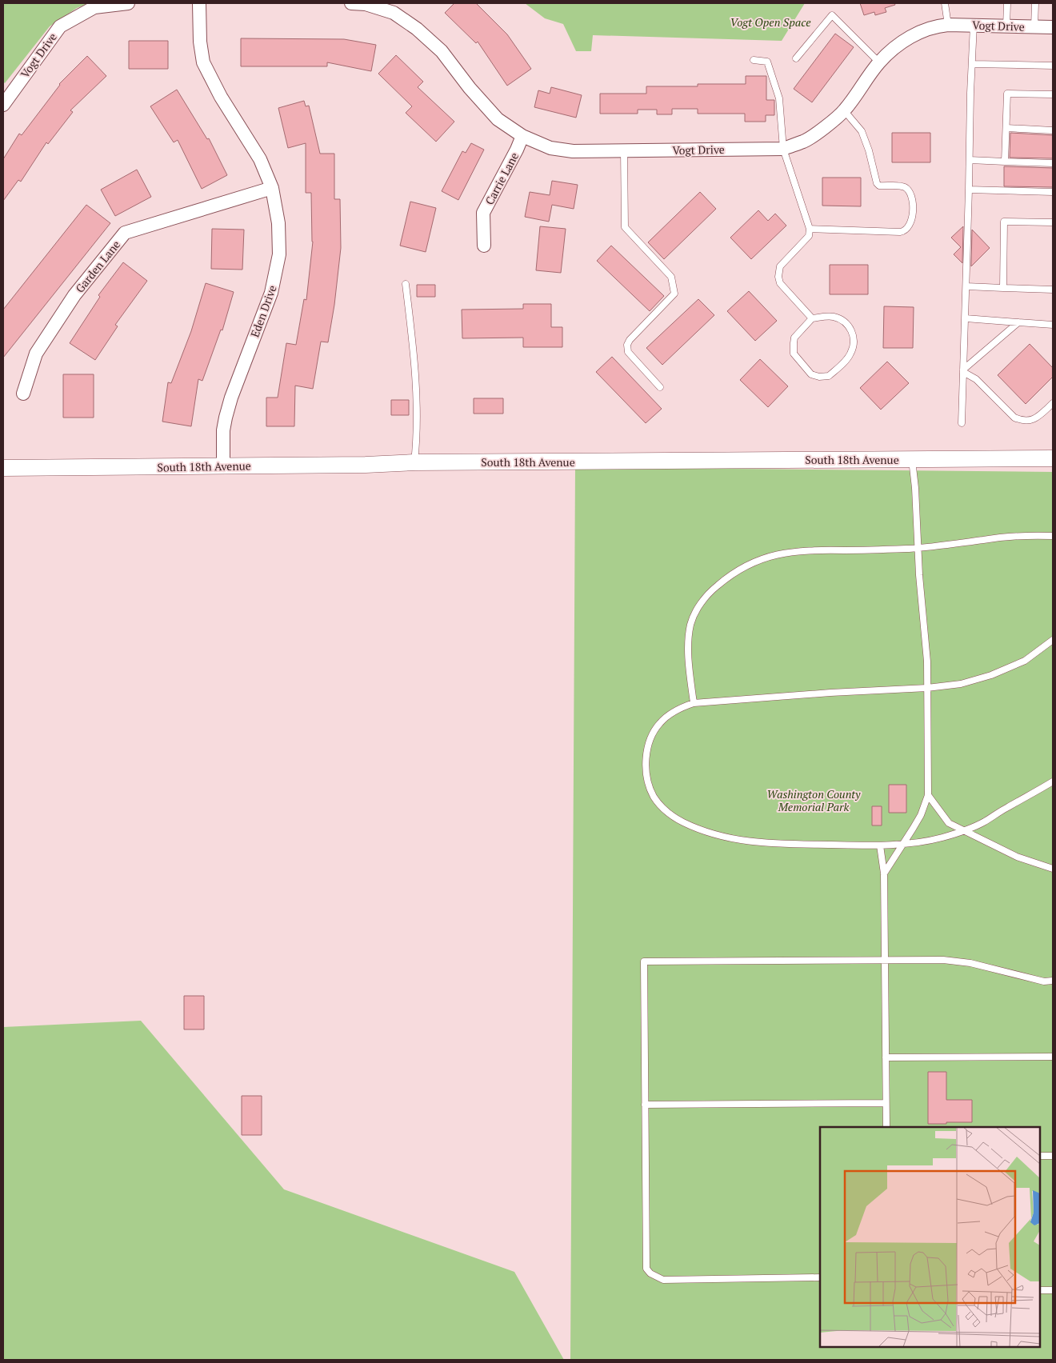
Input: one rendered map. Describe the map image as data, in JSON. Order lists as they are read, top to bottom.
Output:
{
  "streets": {
    "street": [
      "Vogt Drive",
      "Carrie Lane",
      "Garden Lane",
      "Eden Drive",
      "South 18th Avenue"
    ]
  },
  "crossings": [
    ["Vogt Drive", "Carrie Lane"],
    ["Garden Lane", "Eden Drive"],
    ["Eden Drive", "South 18th Avenue"]
  ],
  "parks": ["Vogt Open Space", "Washington County Memorial Park"]
}
